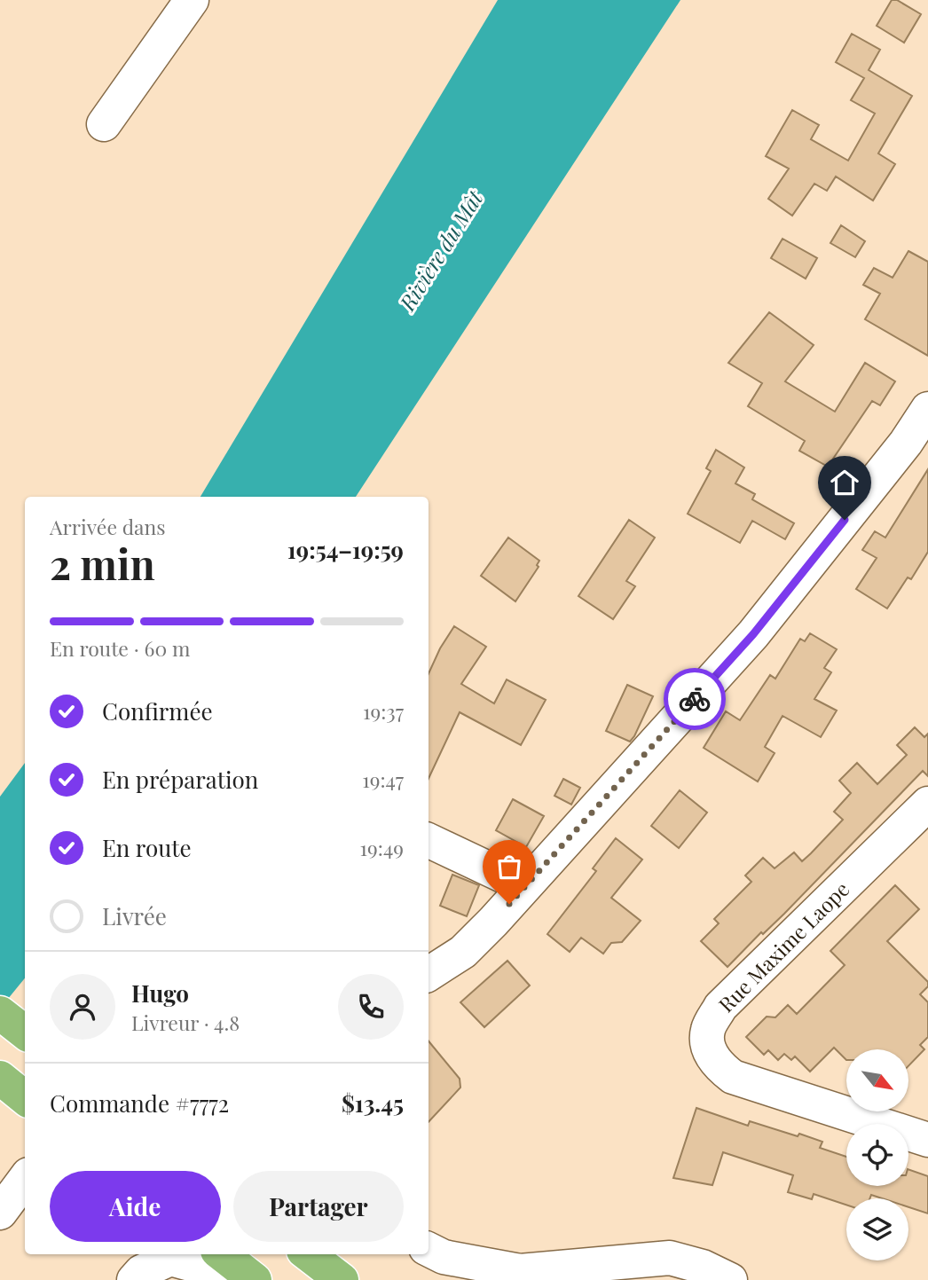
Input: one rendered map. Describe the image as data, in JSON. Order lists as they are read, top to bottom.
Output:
{
  "streets": {
    "street": ["Rue Maxime Laope"]
  },
  "water": ["Rivière du Mât"],
  "north": "bottom right",
  "page": {
    "heading": ["2 min", "Arrivée dans", "19:54–19:59"],
    "panel": [
      "Hugo",
      "Livreur · 4.8",
      "Commande #7772",
      "$13.45"
    ],
    "bar": "En route · 60 m",
    "list": [
      ["Confirmée", "19:37"],
      ["En préparation", "19:47"],
      ["En route", "19:49"],
      "Livrée"
    ],
    "buttons": ["Aide", "Partager"]
  }
}
